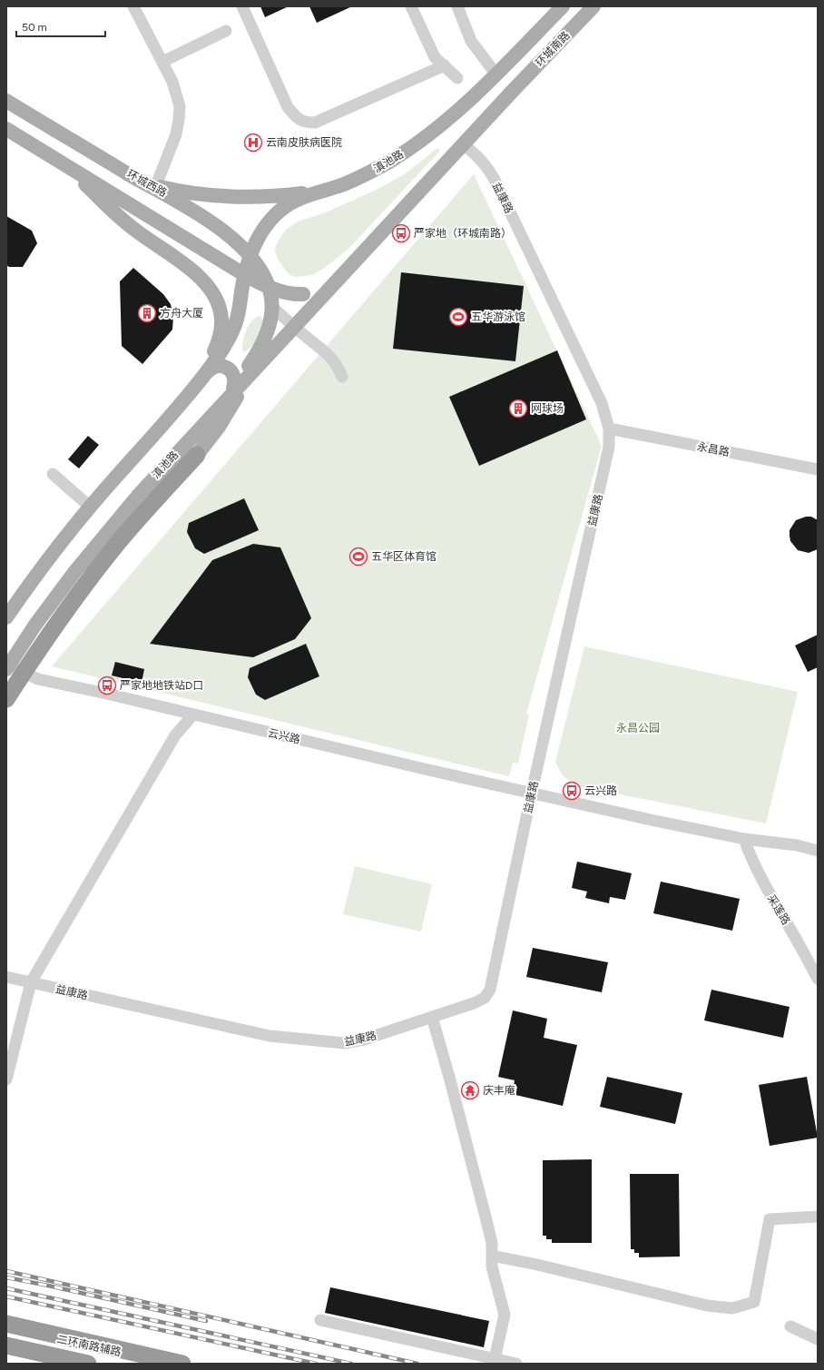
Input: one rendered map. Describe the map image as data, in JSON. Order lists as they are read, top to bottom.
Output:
{
  "streets": {
    "main road": ["环城南路", "滇池路", "环城西路"],
    "street": [
      "益康路",
      "永昌路",
      "云兴路",
      "采莲路",
      "二环南路辅路"
    ]
  },
  "crossings": [
    ["环城南路", "滇池路"],
    ["滇池路", "环城西路"],
    ["滇池路", "益康路"],
    ["滇池路", "云兴路"],
    ["益康路", "永昌路"],
    ["益康路", "云兴路"],
    ["云兴路", "采莲路"]
  ],
  "parks": ["永昌公园"],
  "places": {
    "hospital": ["云南皮肤病医院"],
    "bus stop": ["严家地（环城南路）", "严家地地铁站D口", "云兴路"],
    "building": ["方舟大厦", "网球场"],
    "sports": ["五华游泳馆", "五华区体育馆"],
    "temple": ["庆丰庵"]
  },
  "scale_bar": "50 m"
}
